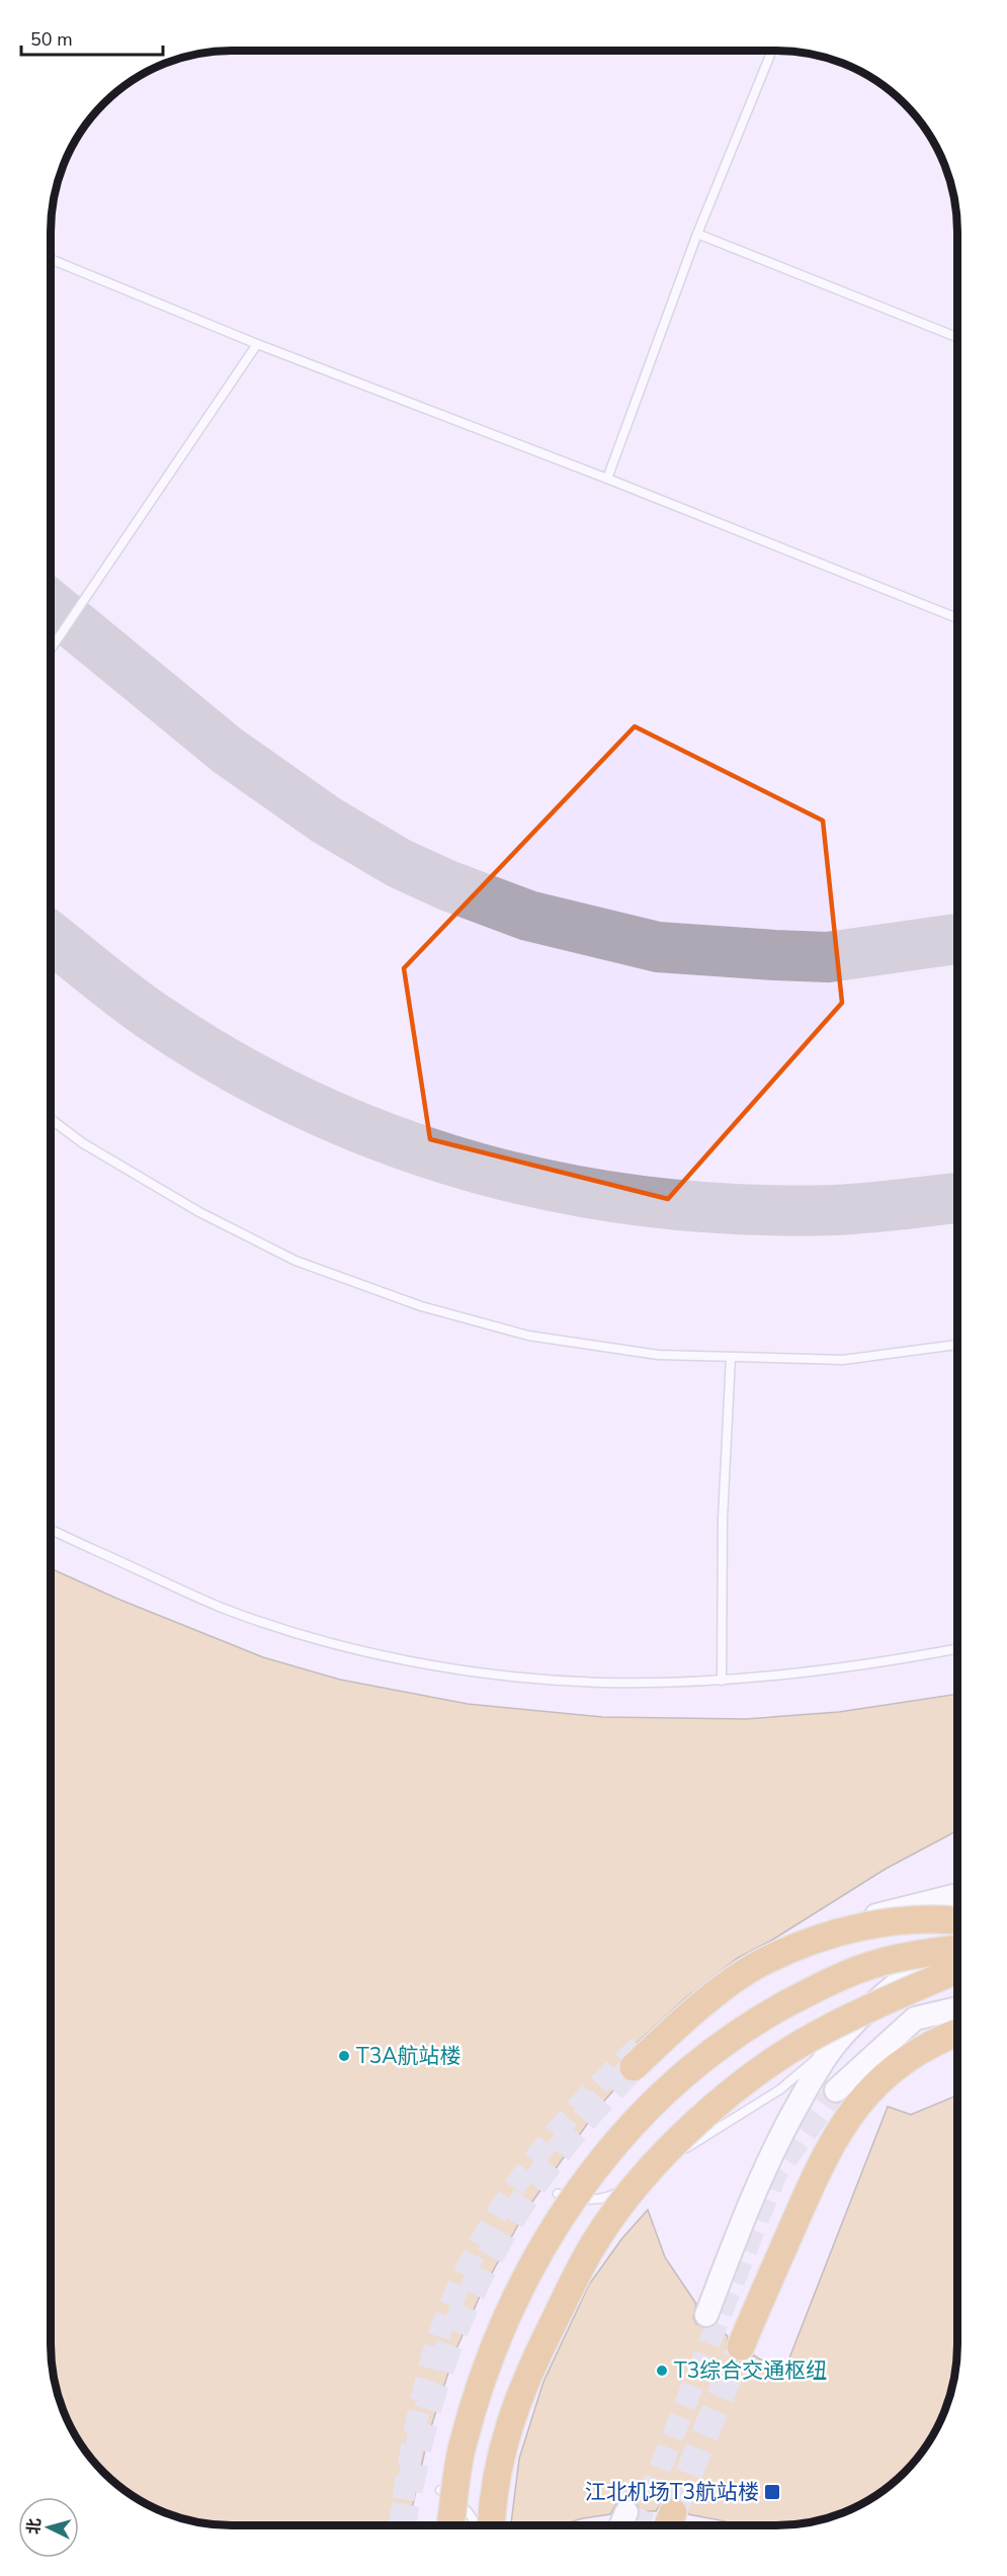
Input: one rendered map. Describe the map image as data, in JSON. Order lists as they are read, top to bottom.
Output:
{
  "places": {
    "other": ["T3A航站楼", "T3综合交通枢纽"],
    "transit": ["江北机场T3航站楼"]
  },
  "scale_bar": "50 m",
  "north": "left"
}
